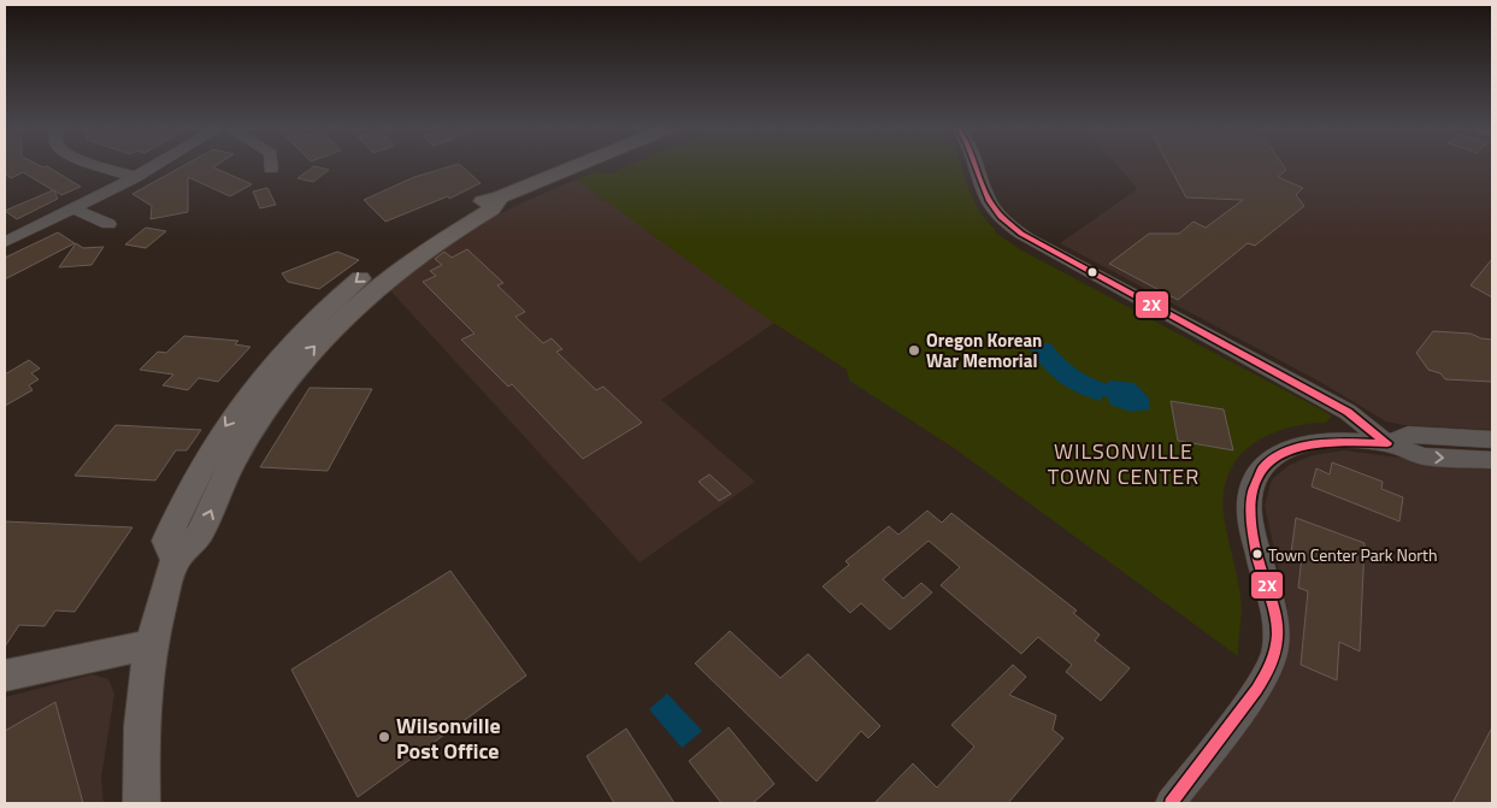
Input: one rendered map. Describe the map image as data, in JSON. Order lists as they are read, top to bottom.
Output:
{
  "districts": ["WILSONVILLE TOWN CENTER"],
  "places": ["Oregon Korean War Memorial", "Town Center Park North", "Wilsonville Post Office"],
  "lines": ["transit line 2X"]
}
